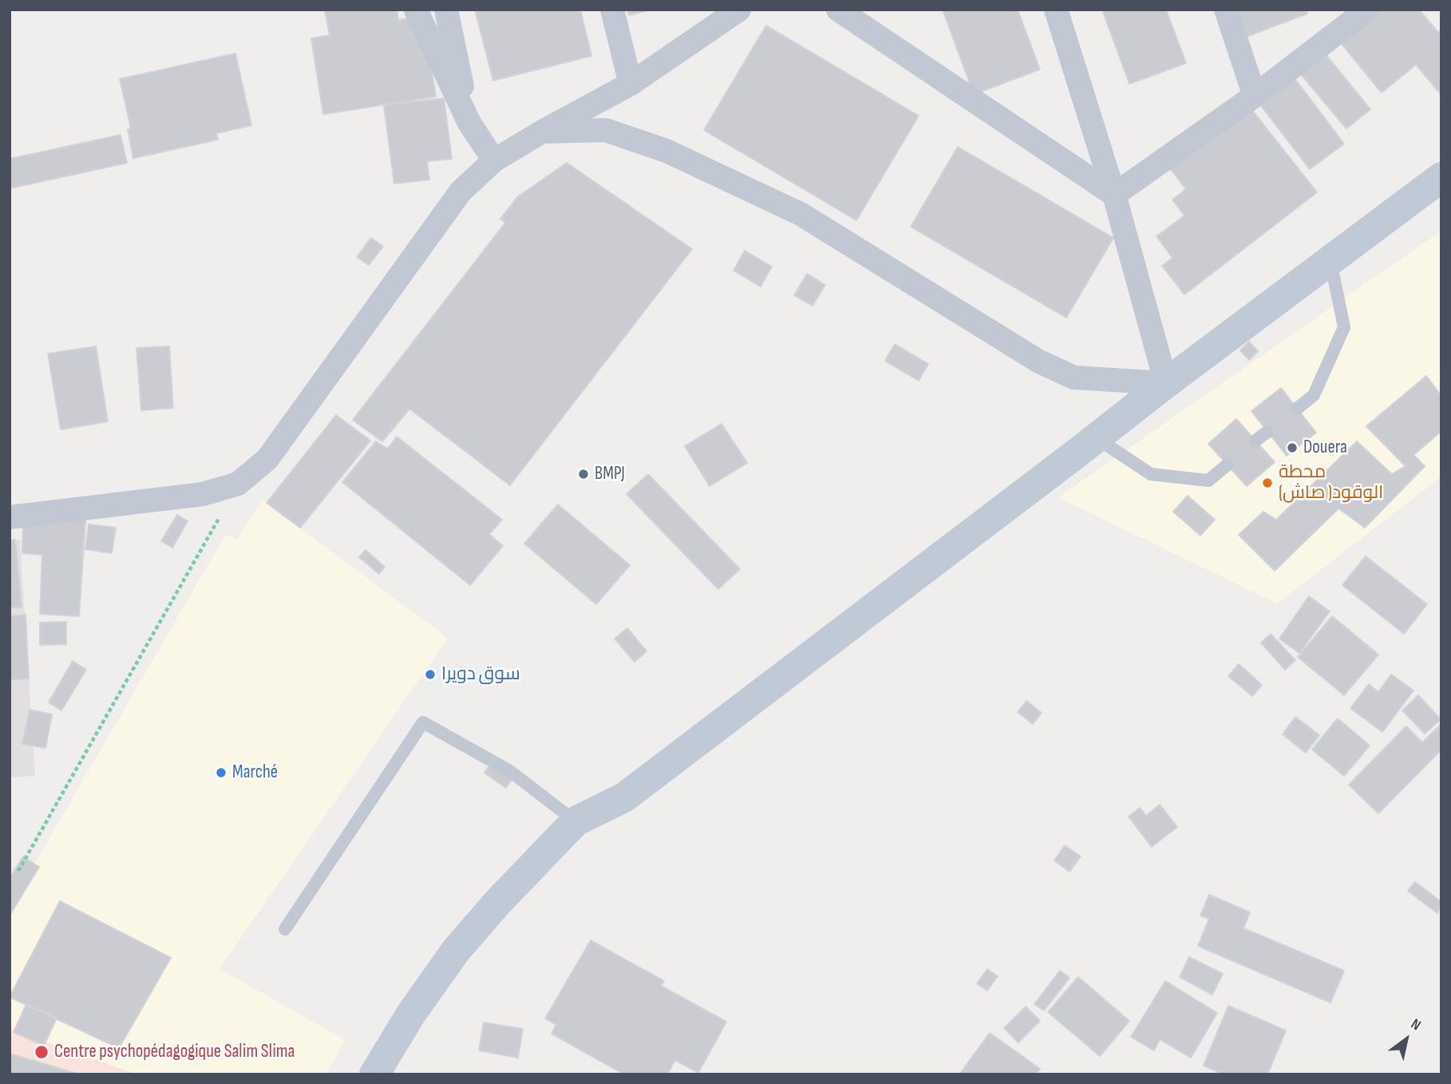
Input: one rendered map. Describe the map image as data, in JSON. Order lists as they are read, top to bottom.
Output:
{
  "places": [
    "Douera",
    "BMPJ",
    "محطة الوقود( صاش)",
    "سوق دويرا",
    "Marché",
    "Centre psychopédagogique Salim Slima"
  ],
  "north": "top right"
}
